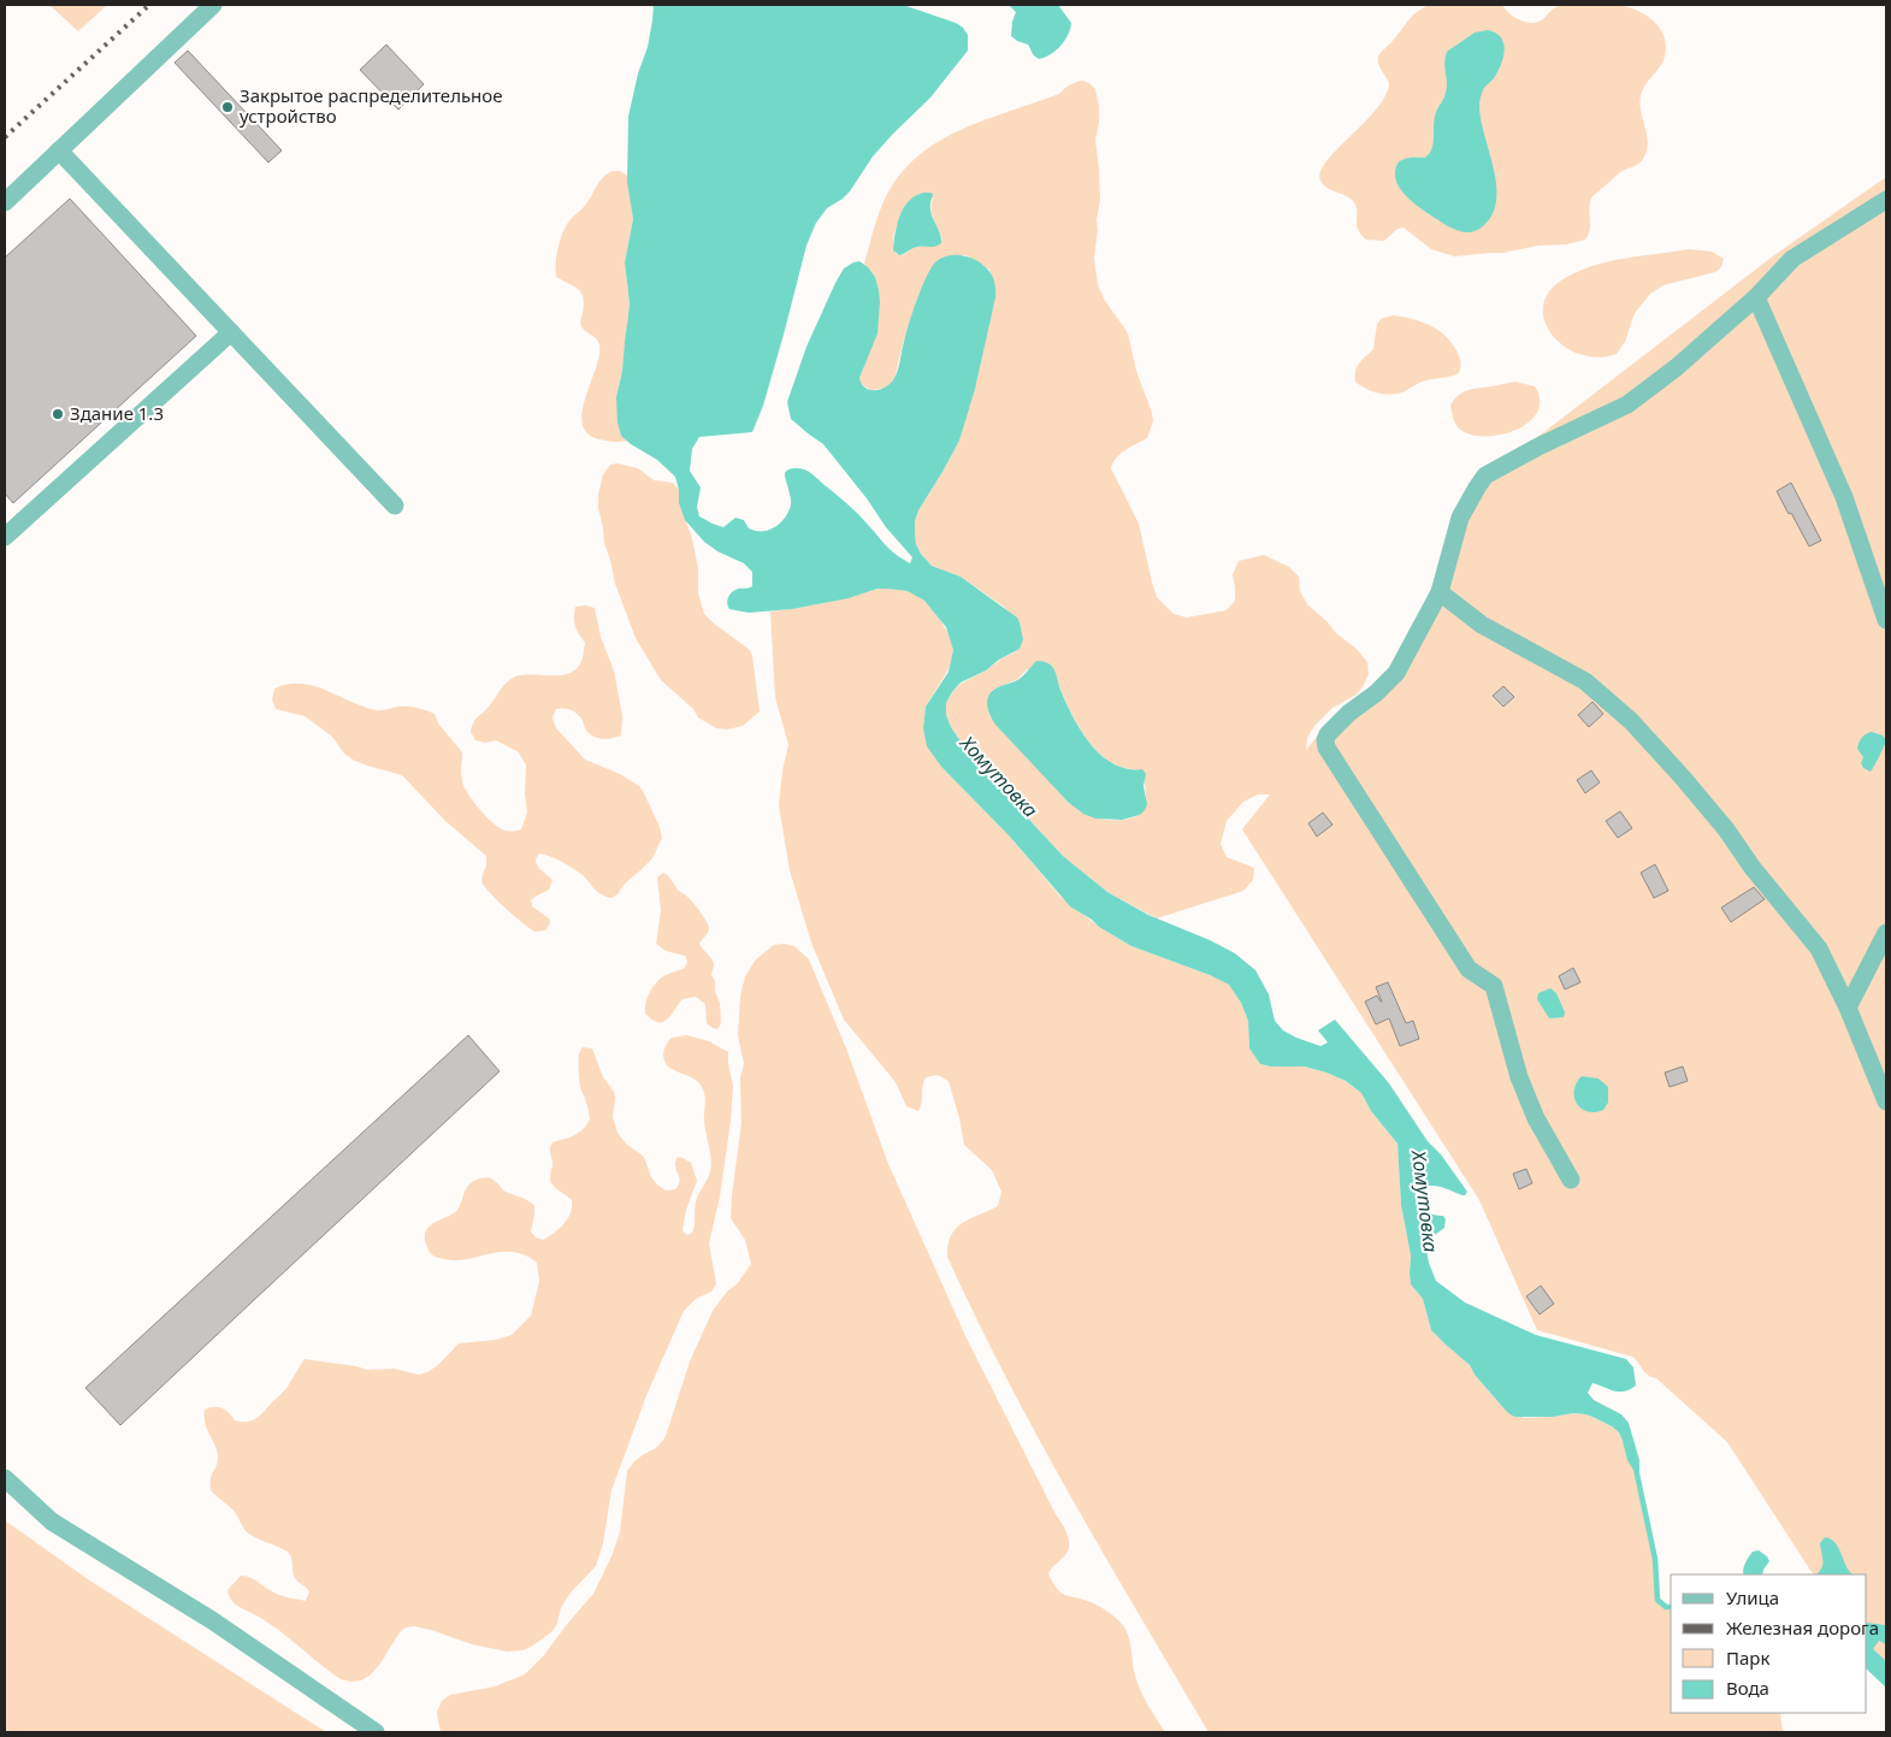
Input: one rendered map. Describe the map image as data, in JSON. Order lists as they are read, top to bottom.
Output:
{
  "water": ["Хомутовка"],
  "places": ["Закрытое распределительное устройство", "Здание 1.3"],
  "legend": [
    "Улица",
    "Железная дорога",
    "Парк",
    "Вода"
  ]
}
